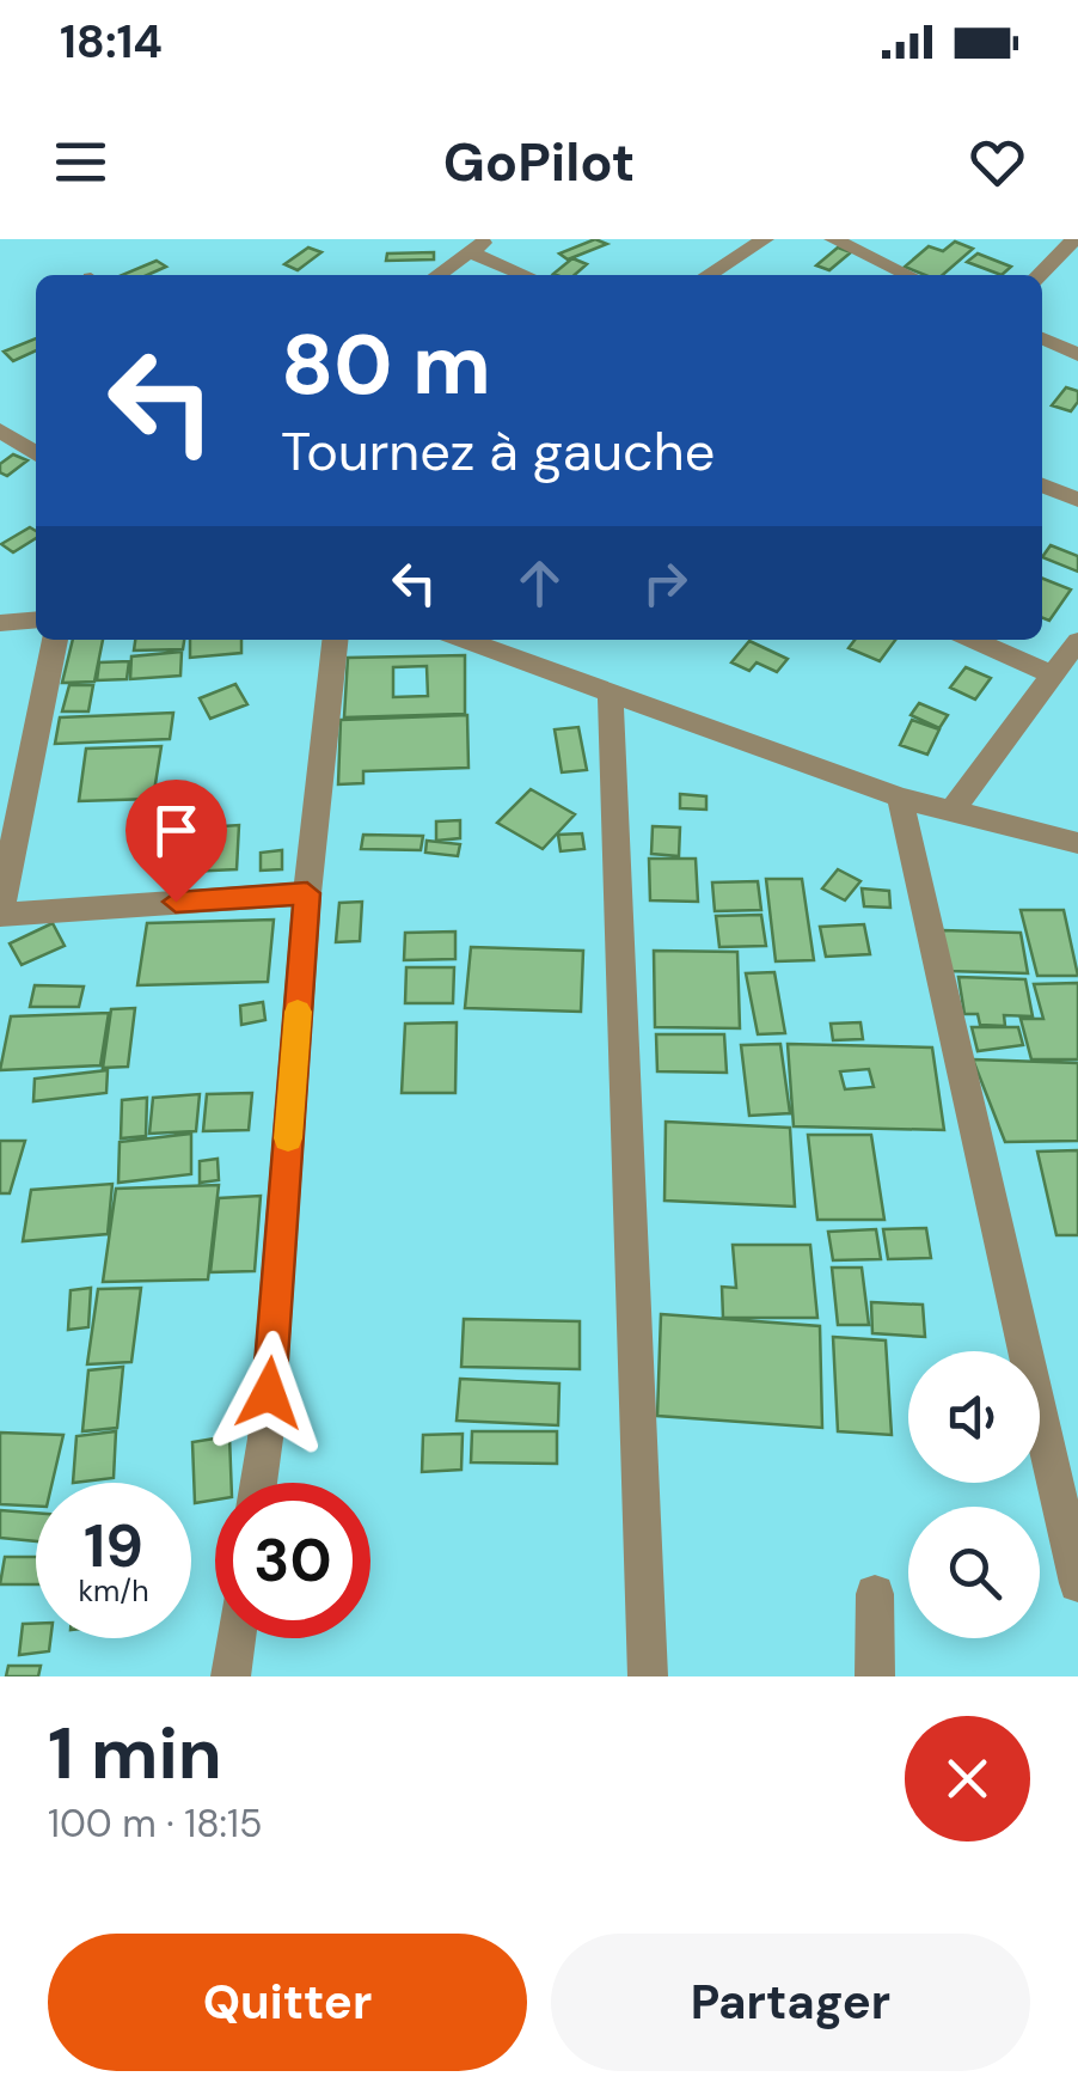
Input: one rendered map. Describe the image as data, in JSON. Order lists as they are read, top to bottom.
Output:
{
  "page": {
    "status": "18:14",
    "header": "GoPilot",
    "turn": ["80 m", "Tournez à gauche"],
    "speed": "19 km/h",
    "limit": "30",
    "heading": ["1 min", "100 m · 18:15"],
    "buttons": ["Quitter", "Partager"]
  }
}
